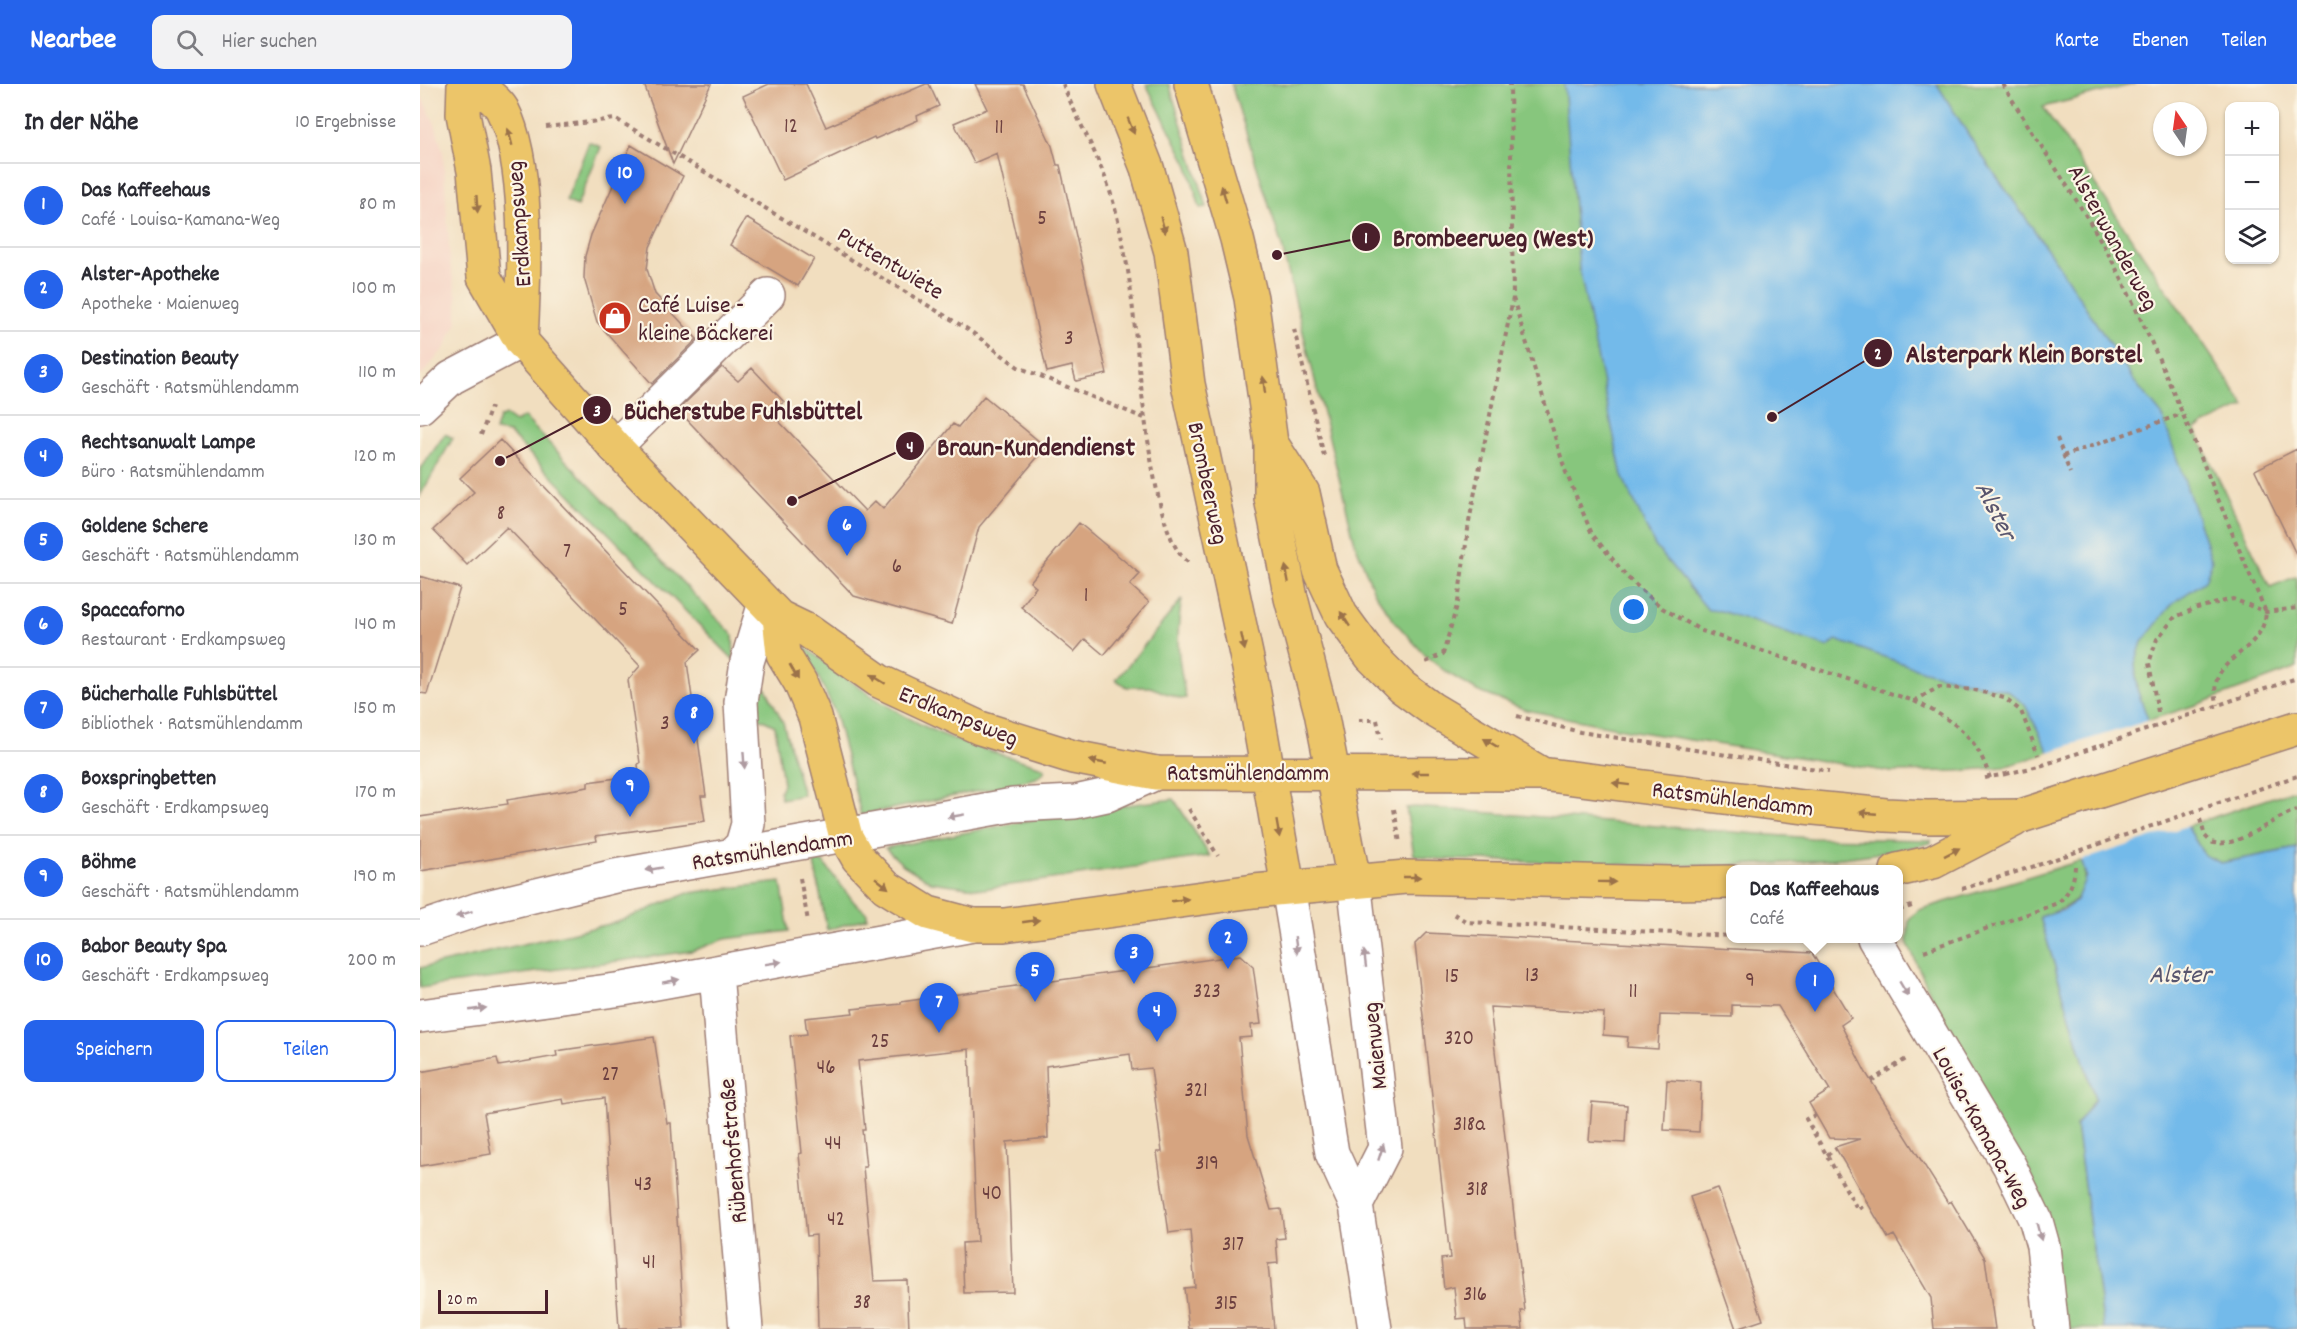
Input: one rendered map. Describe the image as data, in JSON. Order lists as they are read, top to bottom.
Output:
{
  "streets": {
    "main road": ["Erdkampsweg", "Brombeerweg", "Ratsmühlendamm"],
    "street": ["Maienweg", "Louisa-Kamana-Weg", "Rübenhofstraße"],
    "path": ["Alsterwanderweg", "Puttentwiete"]
  },
  "crossings": [
    ["Erdkampsweg", "Ratsmühlendamm"],
    ["Brombeerweg", "Ratsmühlendamm"]
  ],
  "one_way": ["Louisa-Kamana-Weg"],
  "water": ["Alster"],
  "places": {
    "other": [
      "Brombeerweg (West)",
      "Alsterpark Klein Borstel",
      "Bücherstube Fuhlsbüttel",
      "Braun-Kundendienst"
    ],
    "shop": ["Café Luise - kleine Bäckerei"]
  },
  "house_numbers": [
    "12",
    "11",
    "5",
    "3",
    "8",
    "7",
    "6",
    "1",
    "5",
    "3",
    "13",
    "15",
    "9",
    "323",
    "11",
    "320",
    "25",
    "46",
    "27",
    "321",
    "318a",
    "44",
    "319",
    "43",
    "318",
    "40",
    "42",
    "317",
    "41",
    "316",
    "38",
    "315"
  ],
  "scale_bar": "20 m",
  "north": "top",
  "page": {
    "header": "Nearbee",
    "search": "Hier suchen",
    "nav": ["Karte", "Ebenen", "Teilen"],
    "heading": ["In der Nähe", "10 Ergebnisse"],
    "map_buttons": ["+", "−"],
    "pins": [
      "10",
      "6",
      "8",
      "9",
      "2",
      "3",
      "5",
      "1",
      "7",
      "4"
    ],
    "list": [
      {
        "mark": "1",
        "name": "Das Kaffeehaus",
        "note": "Café · Louisa-Kamana-Weg",
        "value": "80 m"
      },
      {
        "mark": "2",
        "name": "Alster-Apotheke",
        "note": "Apotheke · Maienweg",
        "value": "100 m"
      },
      {
        "mark": "3",
        "name": "Destination Beauty",
        "note": "Geschäft · Ratsmühlendamm",
        "value": "110 m"
      },
      {
        "mark": "4",
        "name": "Rechtsanwalt Lampe",
        "note": "Büro · Ratsmühlendamm",
        "value": "120 m"
      },
      {
        "mark": "5",
        "name": "Goldene Schere",
        "note": "Geschäft · Ratsmühlendamm",
        "value": "130 m"
      },
      {
        "mark": "6",
        "name": "Spaccaforno",
        "note": "Restaurant · Erdkampsweg",
        "value": "140 m"
      },
      {
        "mark": "7",
        "name": "Bücherhalle Fuhlsbüttel",
        "note": "Bibliothek · Ratsmühlendamm",
        "value": "150 m"
      },
      {
        "mark": "8",
        "name": "Boxspringbetten",
        "note": "Geschäft · Erdkampsweg",
        "value": "170 m"
      },
      {
        "mark": "9",
        "name": "Böhme",
        "note": "Geschäft · Ratsmühlendamm",
        "value": "190 m"
      },
      {
        "mark": "10",
        "name": "Babor Beauty Spa",
        "note": "Geschäft · Erdkampsweg",
        "value": "200 m"
      }
    ],
    "popup": ["Das Kaffeehaus", "Café"],
    "buttons": ["Speichern", "Teilen"],
    "scale": "20 m"
  }
}
